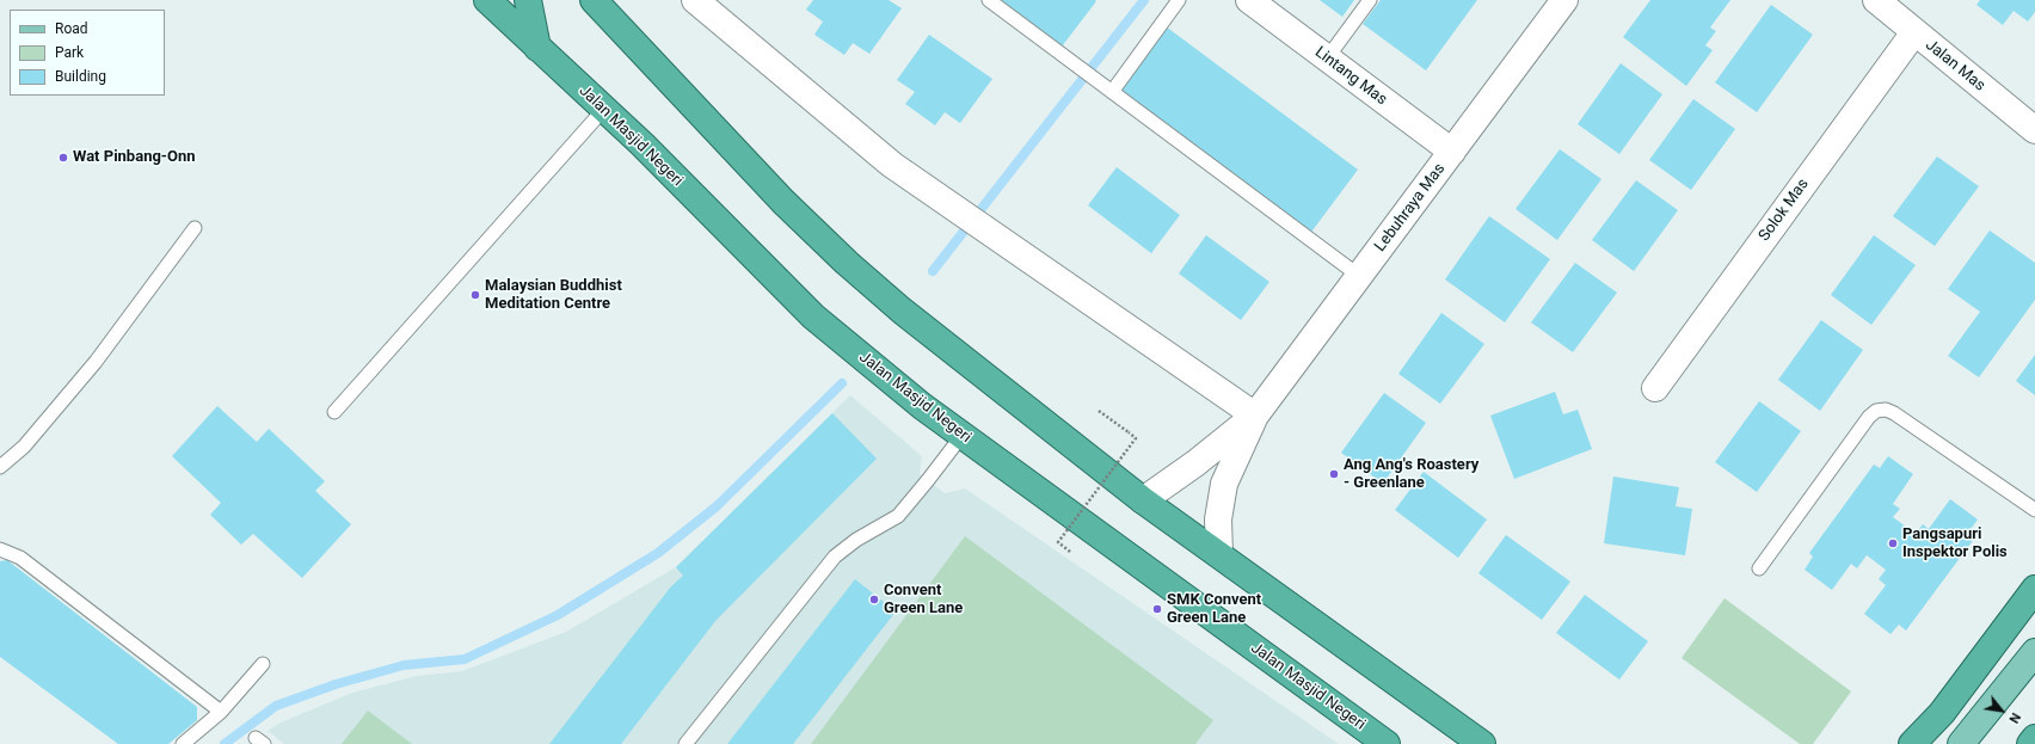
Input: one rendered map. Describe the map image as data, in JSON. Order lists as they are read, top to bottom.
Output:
{
  "streets": {
    "highway": ["Jalan Masjid Negeri"],
    "street": [
      "Jalan Mas",
      "Lintang Mas",
      "Lebuhraya Mas",
      "Solok Mas"
    ]
  },
  "crossings": [
    ["Jalan Mas", "Solok Mas"],
    ["Lintang Mas", "Lebuhraya Mas"]
  ],
  "places": [
    "Wat Pinbang-Onn",
    "Malaysian Buddhist Meditation Centre",
    "Ang Ang's Roastery - Greenlane",
    "Pangsapuri Inspektor Polis",
    "Convent Green Lane",
    "SMK Convent Green Lane"
  ],
  "legend": ["Road", "Park", "Building"],
  "north": "bottom right"
}
